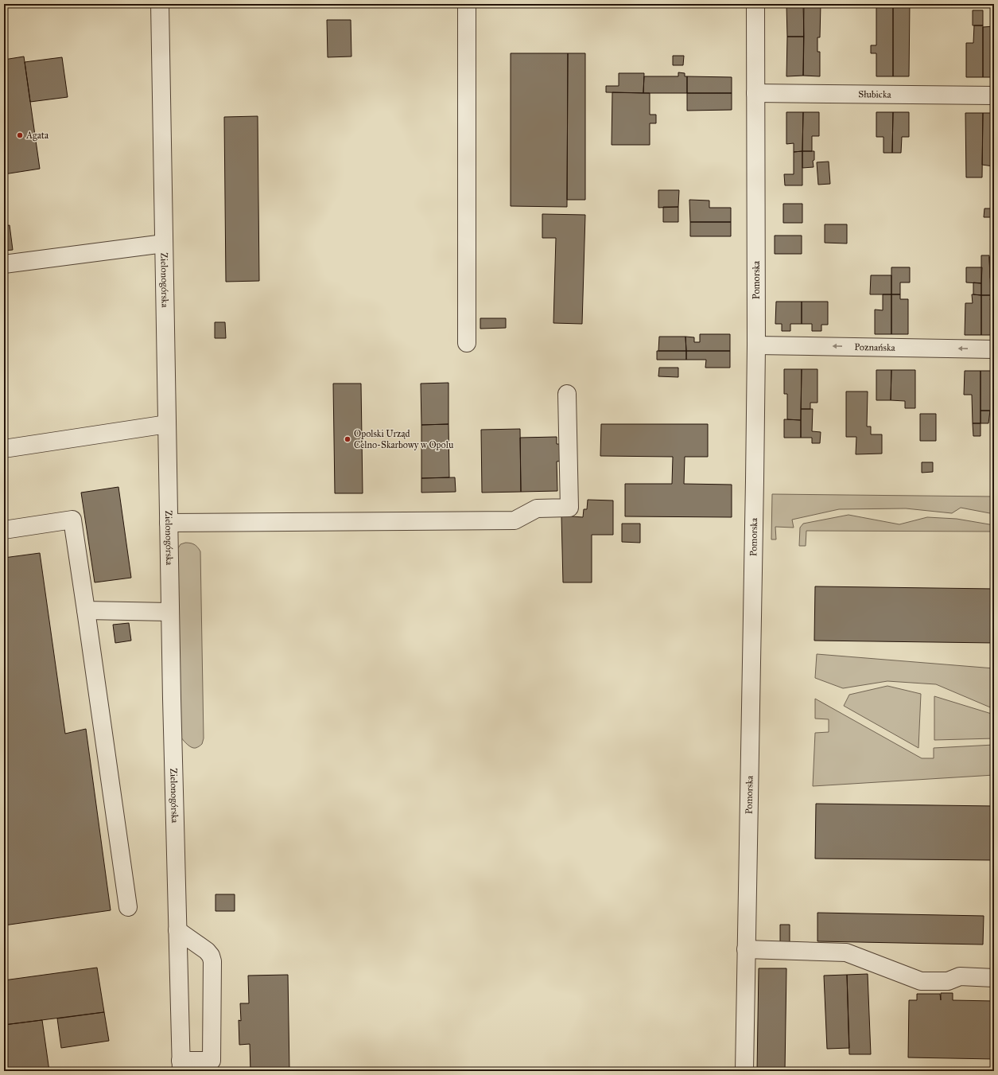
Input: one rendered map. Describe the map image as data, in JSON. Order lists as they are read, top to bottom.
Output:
{
  "streets": {
    "street": [
      "Słubicka",
      "Zielonogórska",
      "Pomorska",
      "Poznańska"
    ]
  },
  "crossings": [
    ["Słubicka", "Pomorska"],
    ["Pomorska", "Poznańska"]
  ],
  "one_way": ["Poznańska"],
  "places": ["Agata", "Opolski Urząd Celno-Skarbowy w Opolu"]
}
